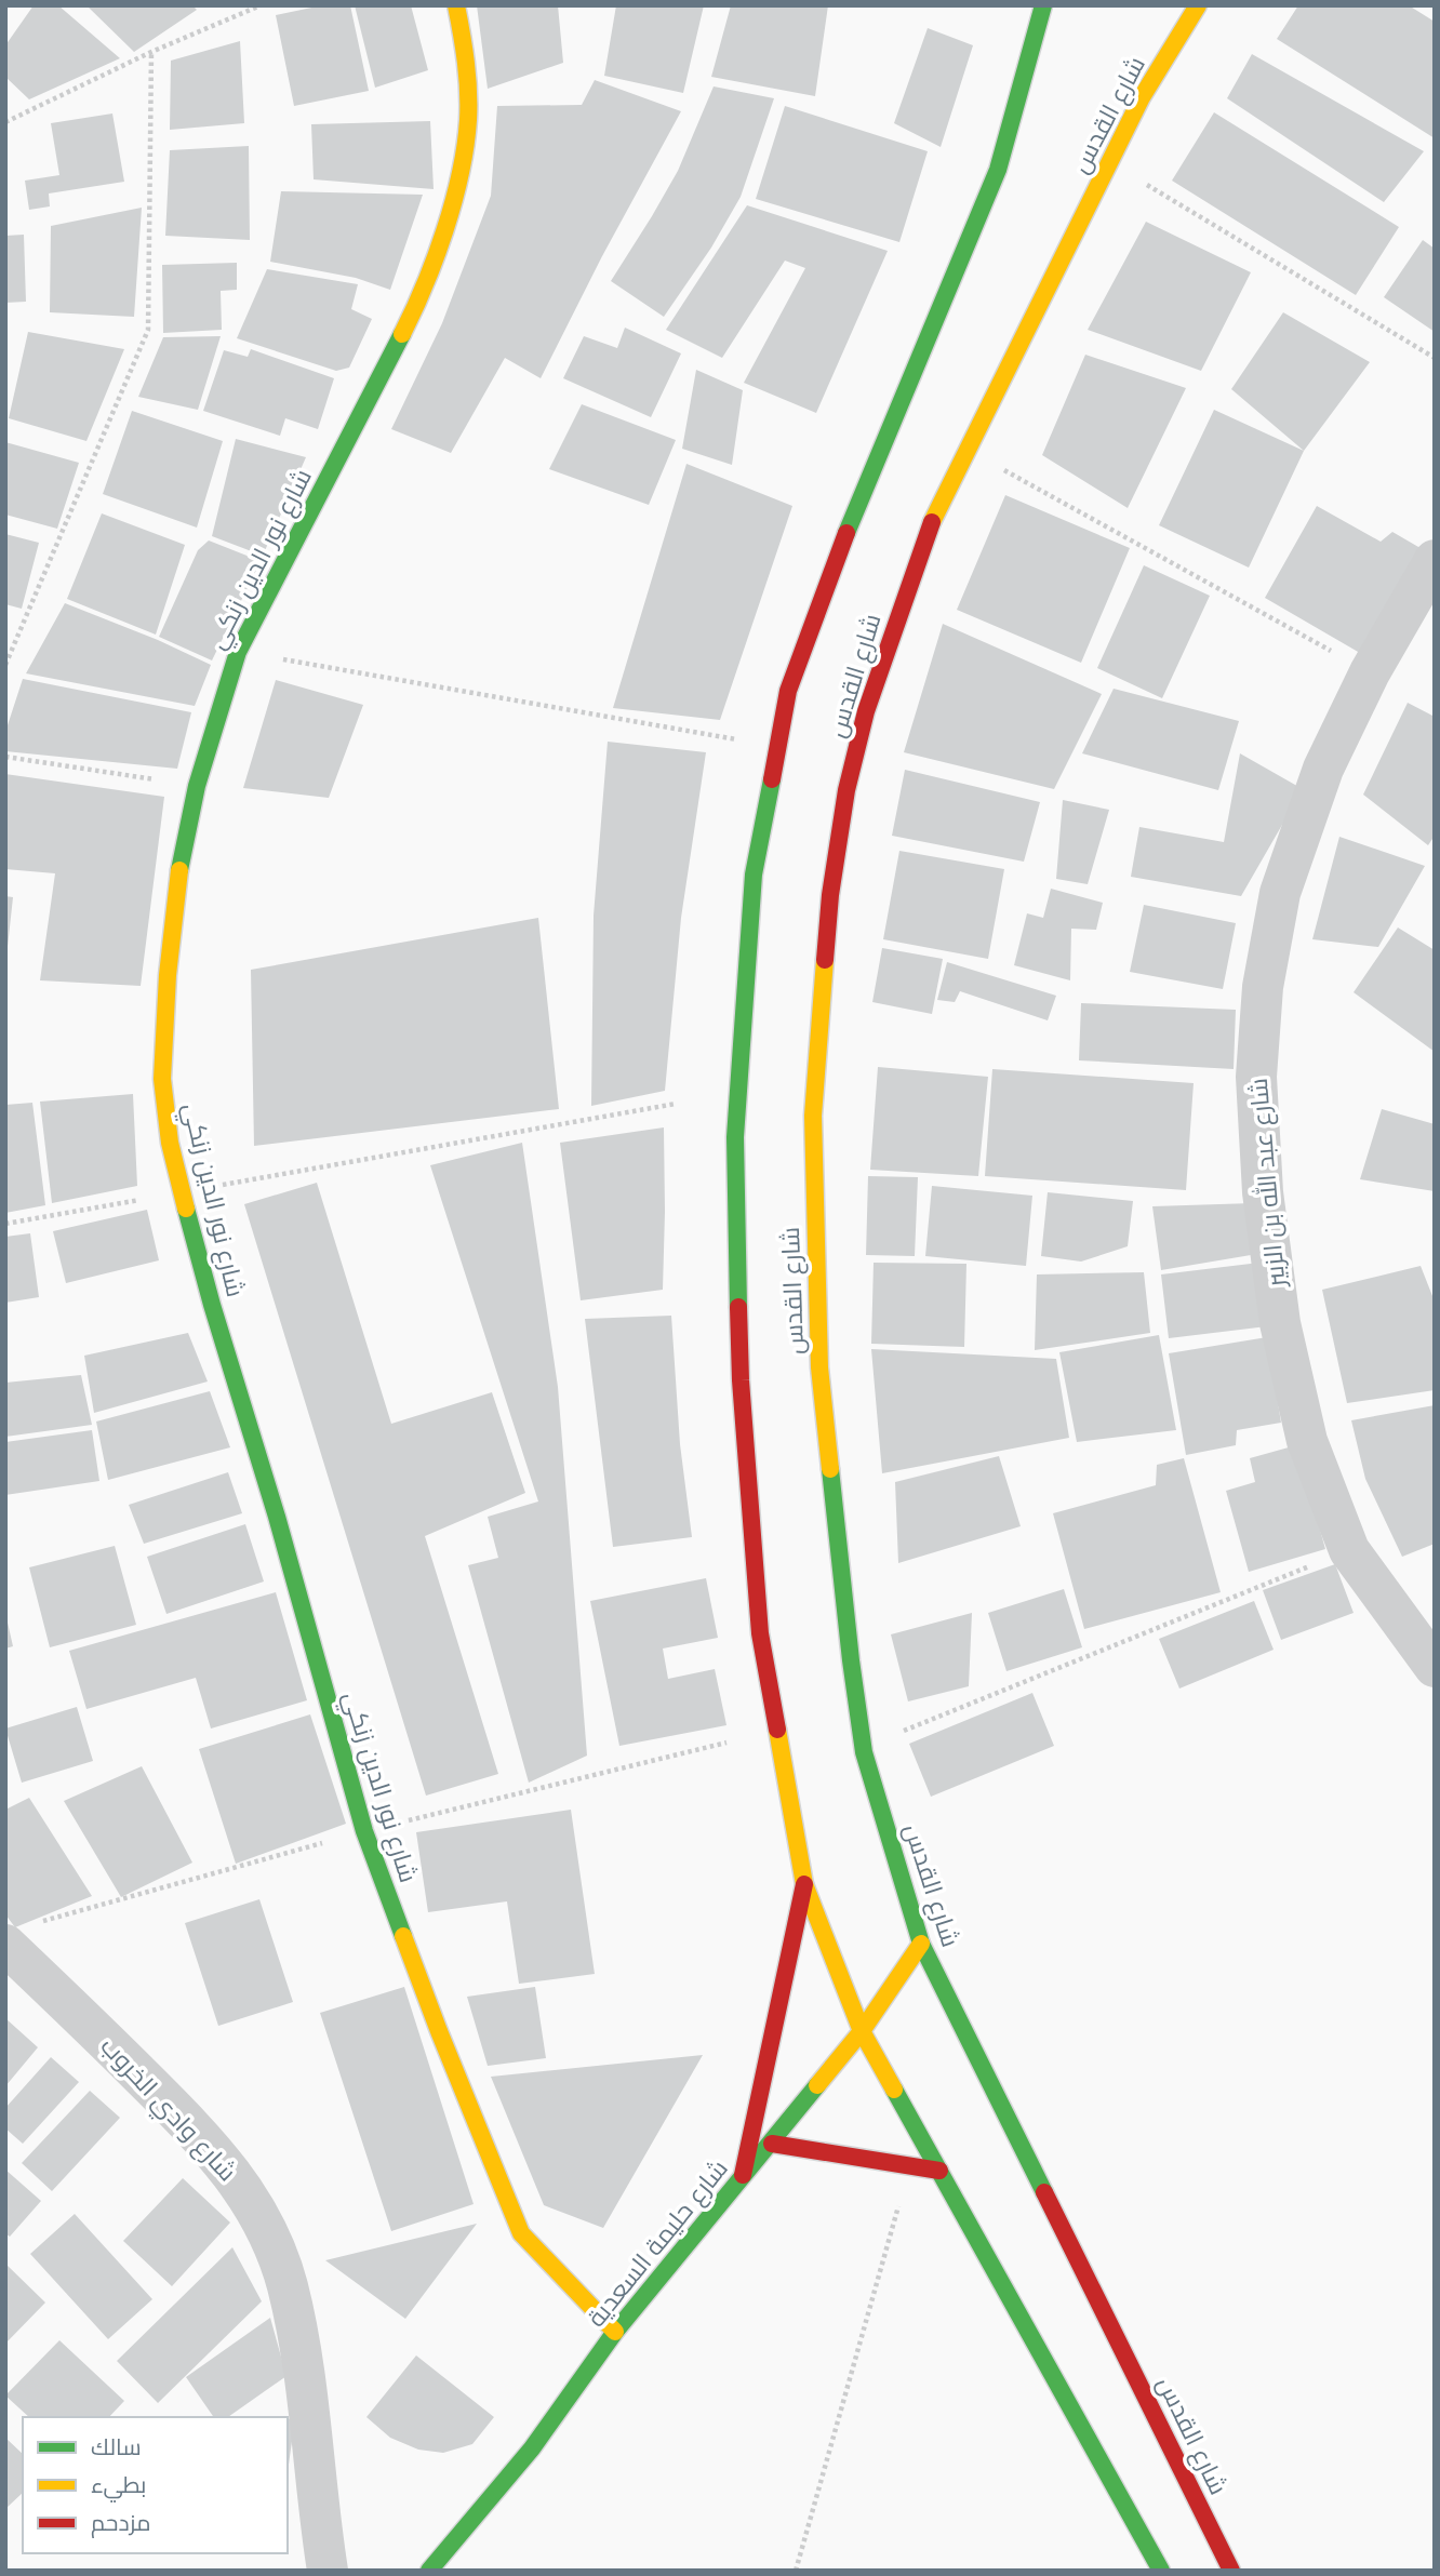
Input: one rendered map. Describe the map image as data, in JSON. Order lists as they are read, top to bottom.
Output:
{
  "streets": {
    "main road": ["شارع القدس", "شارع نور الدين زنكي", "شارع حليمة السعدية"],
    "street": ["شارع عبد الله بن الزبير", "شارع وادي الخروب"]
  },
  "crossings": [
    ["شارع القدس", "شارع حليمة السعدية"],
    ["شارع نور الدين زنكي", "شارع حليمة السعدية"]
  ],
  "legend": ["سالك", "بطيء", "مزدحم"]
}
